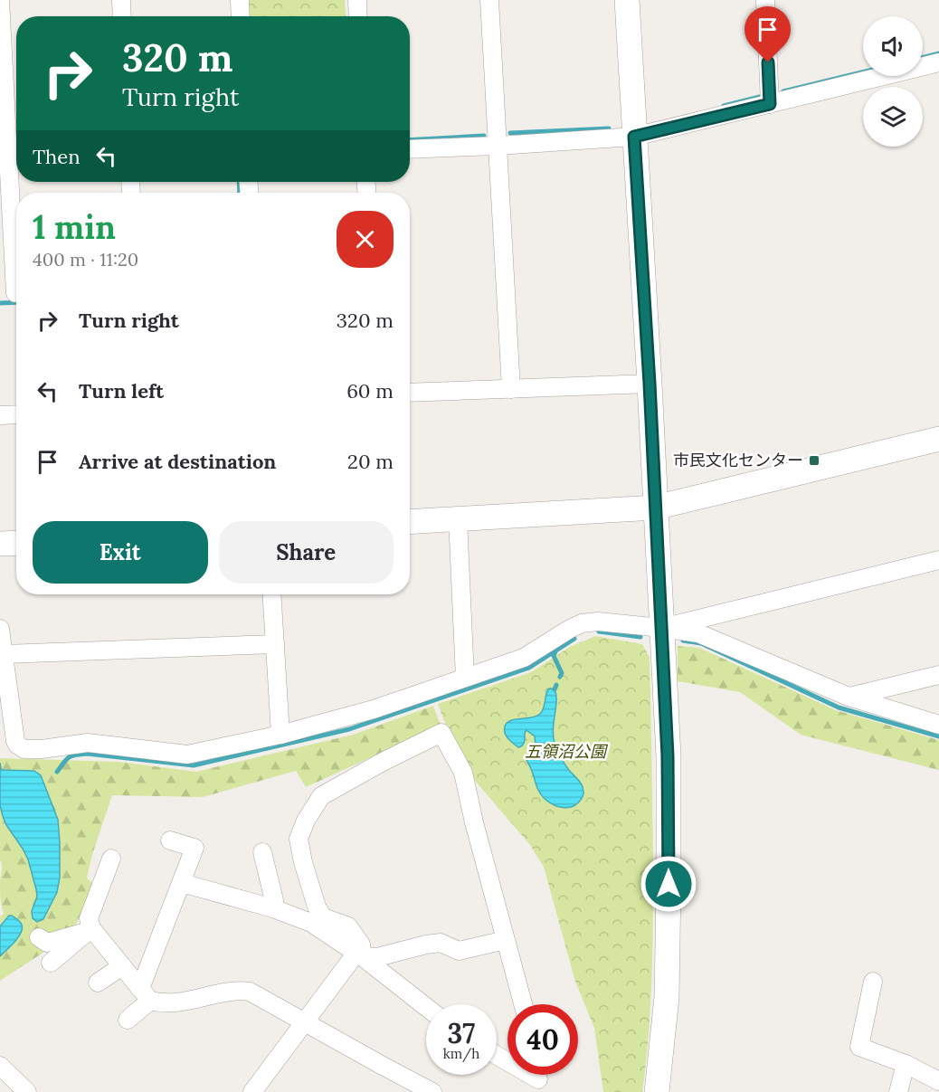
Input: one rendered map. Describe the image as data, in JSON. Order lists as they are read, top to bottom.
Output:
{
  "parks": ["五領沼公園"],
  "places": {
    "transit": ["市民文化センター"]
  },
  "page": {
    "turn": ["320 m", "Turn right"],
    "then": "Then",
    "heading": ["1 min", "400 m · 11:20"],
    "list": [
      {
        "name": "Turn right",
        "value": "320 m"
      },
      {
        "name": "Turn left",
        "value": "60 m"
      },
      {
        "name": "Arrive at destination",
        "value": "20 m"
      }
    ],
    "buttons": ["Exit", "Share"],
    "speed": "37 km/h",
    "limit": "40"
  }
}
